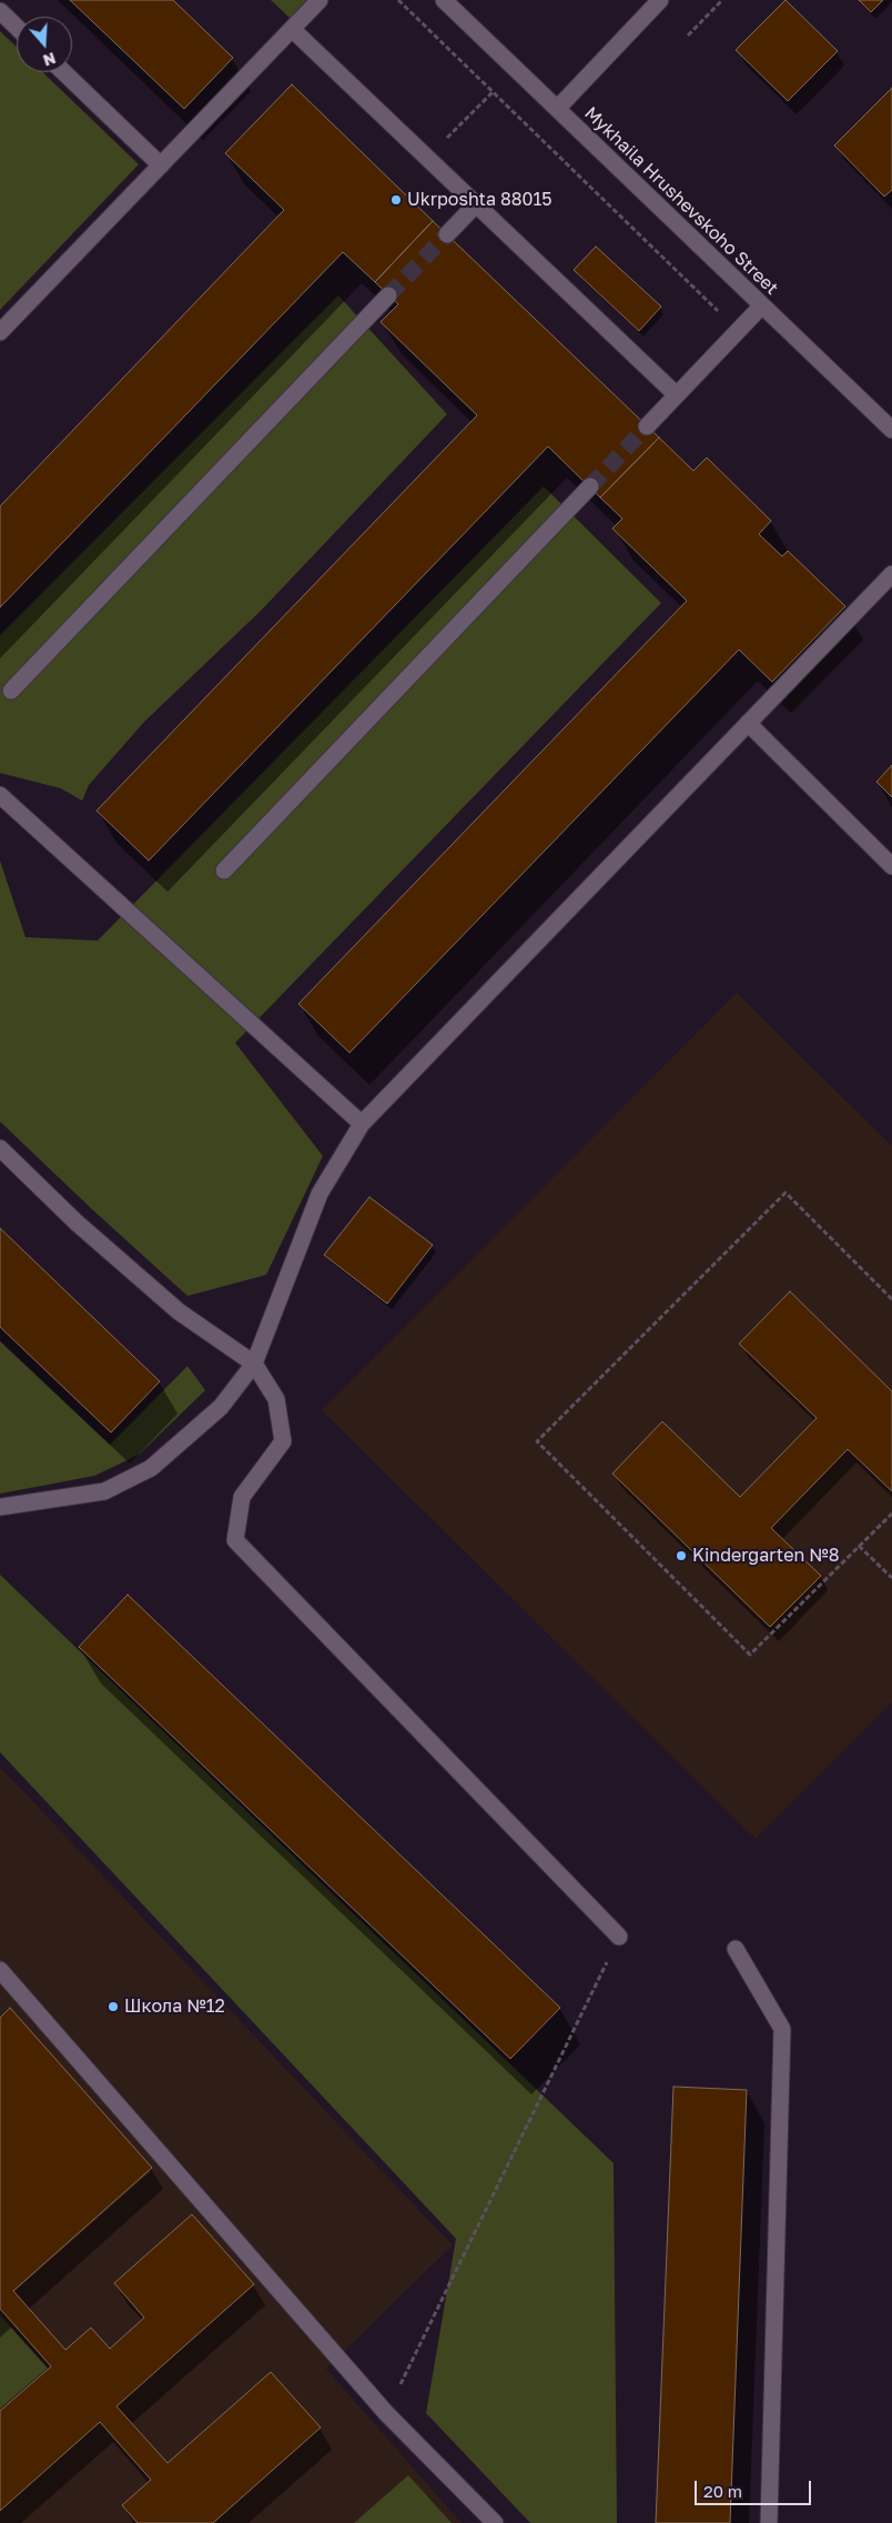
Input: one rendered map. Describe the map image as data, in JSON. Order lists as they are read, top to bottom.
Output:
{
  "streets": {
    "street": ["Mykhaila Hrushevskoho Street"]
  },
  "places": ["Ukrposhta 88015", "Kindergarten №8", "Школа №12"],
  "scale_bar": "20 m",
  "north": "bottom"
}
